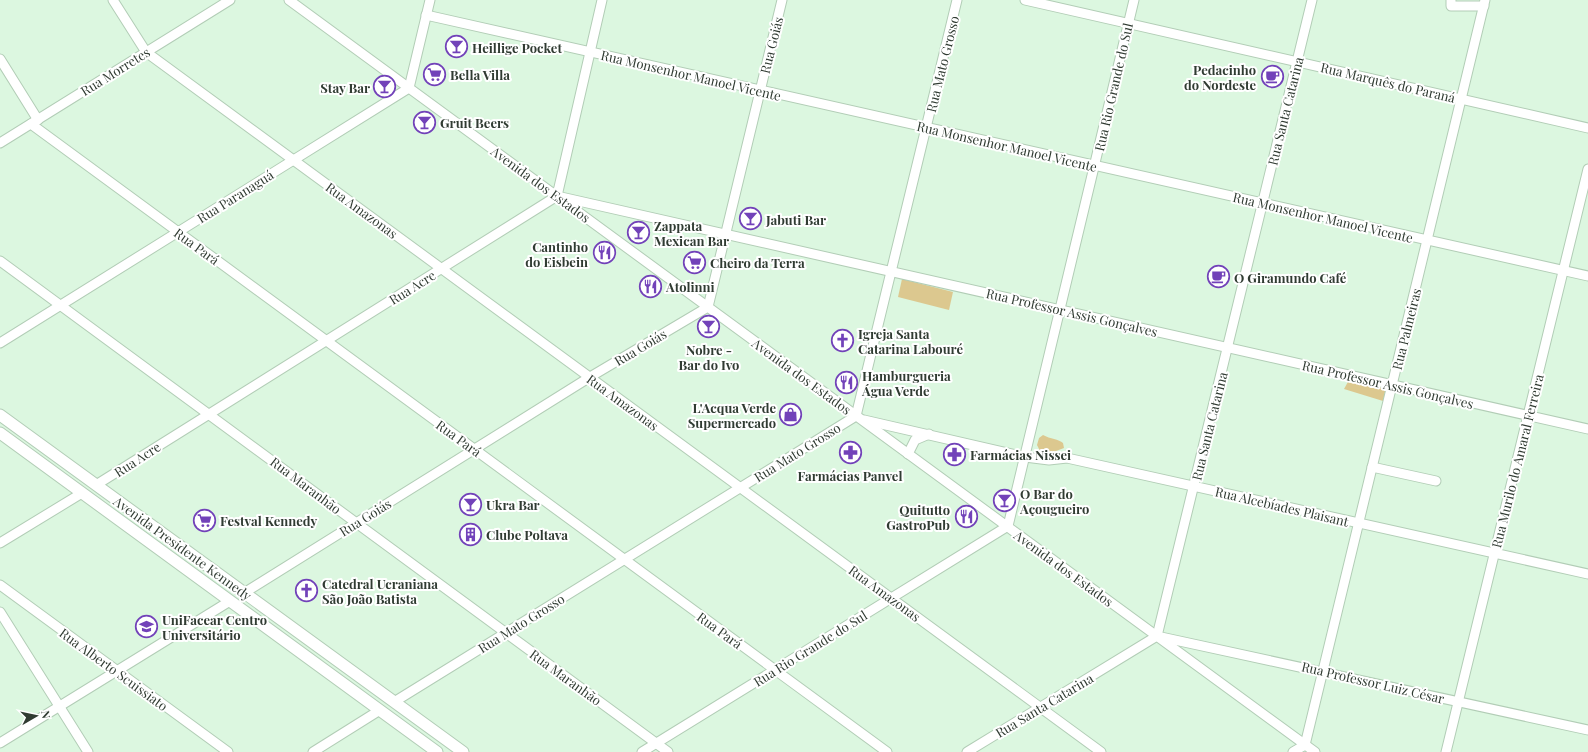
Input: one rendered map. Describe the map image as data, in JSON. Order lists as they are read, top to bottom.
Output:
{
  "streets": {
    "main road": ["Avenida Presidente Kennedy"],
    "street": [
      "Rua Goiás",
      "Rua Mato Grosso",
      "Rua Morretes",
      "Rua Monsenhor Manoel Vicente",
      "Rua Marquês do Paraná",
      "Rua Rio Grande do Sul",
      "Rua Santa Catarina",
      "Avenida dos Estados",
      "Rua Paranaguá",
      "Rua Amazonas",
      "Rua Pará",
      "Rua Acre",
      "Rua Professor Assis Gonçalves",
      "Rua Palmeiras",
      "Rua Murilo do Amaral Ferreira",
      "Rua Maranhão",
      "Rua Alcebíades Plaisant",
      "Rua Alberto Scuissiato",
      "Rua Professor Luiz César"
    ]
  },
  "crossings": [
    ["Rua Goiás", "Rua Monsenhor Manoel Vicente"],
    ["Rua Goiás", "Avenida dos Estados"],
    ["Rua Goiás", "Rua Amazonas"],
    ["Rua Goiás", "Rua Pará"],
    ["Rua Goiás", "Rua Professor Assis Gonçalves"],
    ["Rua Goiás", "Rua Maranhão"],
    ["Rua Goiás", "Avenida Presidente Kennedy"],
    ["Rua Mato Grosso", "Rua Monsenhor Manoel Vicente"],
    ["Rua Mato Grosso", "Avenida dos Estados"],
    ["Rua Mato Grosso", "Rua Amazonas"],
    ["Rua Mato Grosso", "Rua Pará"],
    ["Rua Mato Grosso", "Rua Professor Assis Gonçalves"],
    ["Rua Mato Grosso", "Rua Maranhão"],
    ["Rua Mato Grosso", "Rua Alcebíades Plaisant"],
    ["Rua Mato Grosso", "Avenida Presidente Kennedy"],
    ["Rua Morretes", "Rua Amazonas"],
    ["Rua Morretes", "Rua Pará"],
    ["Rua Monsenhor Manoel Vicente", "Rua Rio Grande do Sul"],
    ["Rua Monsenhor Manoel Vicente", "Rua Santa Catarina"],
    ["Rua Monsenhor Manoel Vicente", "Rua Palmeiras"],
    ["Rua Monsenhor Manoel Vicente", "Rua Murilo do Amaral Ferreira"],
    ["Rua Marquês do Paraná", "Rua Rio Grande do Sul"],
    ["Rua Marquês do Paraná", "Rua Santa Catarina"],
    ["Rua Marquês do Paraná", "Rua Palmeiras"],
    ["Rua Rio Grande do Sul", "Avenida dos Estados"],
    ["Rua Rio Grande do Sul", "Rua Amazonas"],
    ["Rua Rio Grande do Sul", "Rua Pará"],
    ["Rua Rio Grande do Sul", "Rua Professor Assis Gonçalves"],
    ["Rua Rio Grande do Sul", "Rua Maranhão"],
    ["Rua Rio Grande do Sul", "Rua Alcebíades Plaisant"],
    ["Rua Santa Catarina", "Avenida dos Estados"],
    ["Rua Santa Catarina", "Rua Amazonas"],
    ["Rua Santa Catarina", "Rua Professor Assis Gonçalves"],
    ["Rua Santa Catarina", "Rua Alcebíades Plaisant"],
    ["Rua Santa Catarina", "Rua Professor Luiz César"],
    ["Avenida dos Estados", "Rua Paranaguá"],
    ["Avenida dos Estados", "Rua Acre"],
    ["Avenida dos Estados", "Rua Professor Assis Gonçalves"],
    ["Avenida dos Estados", "Rua Palmeiras"],
    ["Avenida dos Estados", "Rua Alcebíades Plaisant"],
    ["Avenida dos Estados", "Rua Professor Luiz César"],
    ["Rua Paranaguá", "Rua Amazonas"],
    ["Rua Paranaguá", "Rua Pará"],
    ["Rua Paranaguá", "Rua Maranhão"],
    ["Rua Amazonas", "Rua Acre"],
    ["Rua Pará", "Rua Acre"],
    ["Rua Acre", "Rua Professor Assis Gonçalves"],
    ["Rua Acre", "Rua Maranhão"],
    ["Rua Acre", "Avenida Presidente Kennedy"],
    ["Rua Professor Assis Gonçalves", "Rua Palmeiras"],
    ["Rua Professor Assis Gonçalves", "Rua Murilo do Amaral Ferreira"],
    ["Rua Palmeiras", "Rua Alcebíades Plaisant"],
    ["Rua Palmeiras", "Rua Professor Luiz César"],
    ["Rua Murilo do Amaral Ferreira", "Rua Alcebíades Plaisant"],
    ["Rua Murilo do Amaral Ferreira", "Rua Professor Luiz César"]
  ],
  "places": {
    "bar": [
      "Heillige Pocket",
      "Stay Bar",
      "Gruit Beers",
      "Jabuti Bar",
      "Zappata Mexican Bar",
      "Nobre - Bar do Ivo",
      "O Bar do Açougueiro",
      "Ukra Bar"
    ],
    "supermarket": ["Bella Villa", "Cheiro da Terra", "Festval Kennedy"],
    "cafe": ["Pedacinho do Nordeste", "O Giramundo Café"],
    "restaurant": [
      "Cantinho do Eisbein",
      "Atolinni",
      "Hamburgueria Água Verde",
      "Quitutto GastroPub"
    ],
    "church": ["Igreja Santa Catarina Labouré", "Catedral Ucraniana São João Batista"],
    "shop": ["L'Acqua Verde Supermercado"],
    "pharmacy": ["Farmácias Panvel", "Farmácias Nissei"],
    "building": ["Clube Poltava"],
    "school or university": ["UniFacear Centro Universitário"]
  },
  "north": "right"
}
